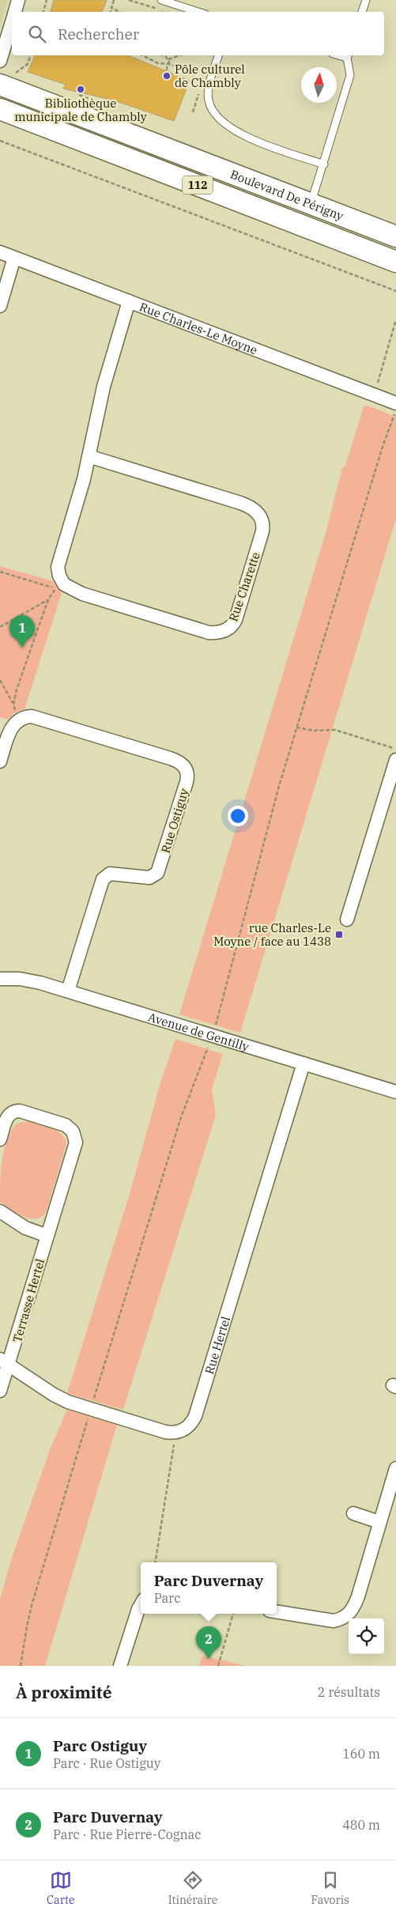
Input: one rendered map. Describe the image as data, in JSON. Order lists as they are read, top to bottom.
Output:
{
  "streets": {
    "main road": ["112", "Boulevard De Périgny"],
    "street": [
      "Rue Charles-Le Moyne",
      "Rue Charette",
      "Rue Ostiguy",
      "Avenue de Gentilly",
      "Terrasse Hertel",
      "Rue Hertel"
    ]
  },
  "crossings": [
    ["Rue Charles-Le Moyne", "Rue Charette"],
    ["Rue Ostiguy", "Avenue de Gentilly"],
    ["Avenue de Gentilly", "Rue Hertel"],
    ["Terrasse Hertel", "Rue Hertel"]
  ],
  "places": {
    "other": ["Pôle culturel de Chambly", "Bibliothèque municipale de Chambly"],
    "transit": ["rue Charles-Le Moyne / face au 1438"]
  },
  "north": "top",
  "page": {
    "search": "Rechercher",
    "pins": ["1", "2"],
    "popup": ["Parc Duvernay", "Parc"],
    "heading": ["À proximité", "2 résultats"],
    "list": [
      {
        "mark": "1",
        "name": "Parc Ostiguy",
        "note": "Parc · Rue Ostiguy",
        "value": "160 m"
      },
      {
        "mark": "2",
        "name": "Parc Duvernay",
        "note": "Parc · Rue Pierre-Cognac",
        "value": "480 m"
      }
    ],
    "nav": ["Carte", "Itinéraire", "Favoris"]
  }
}
